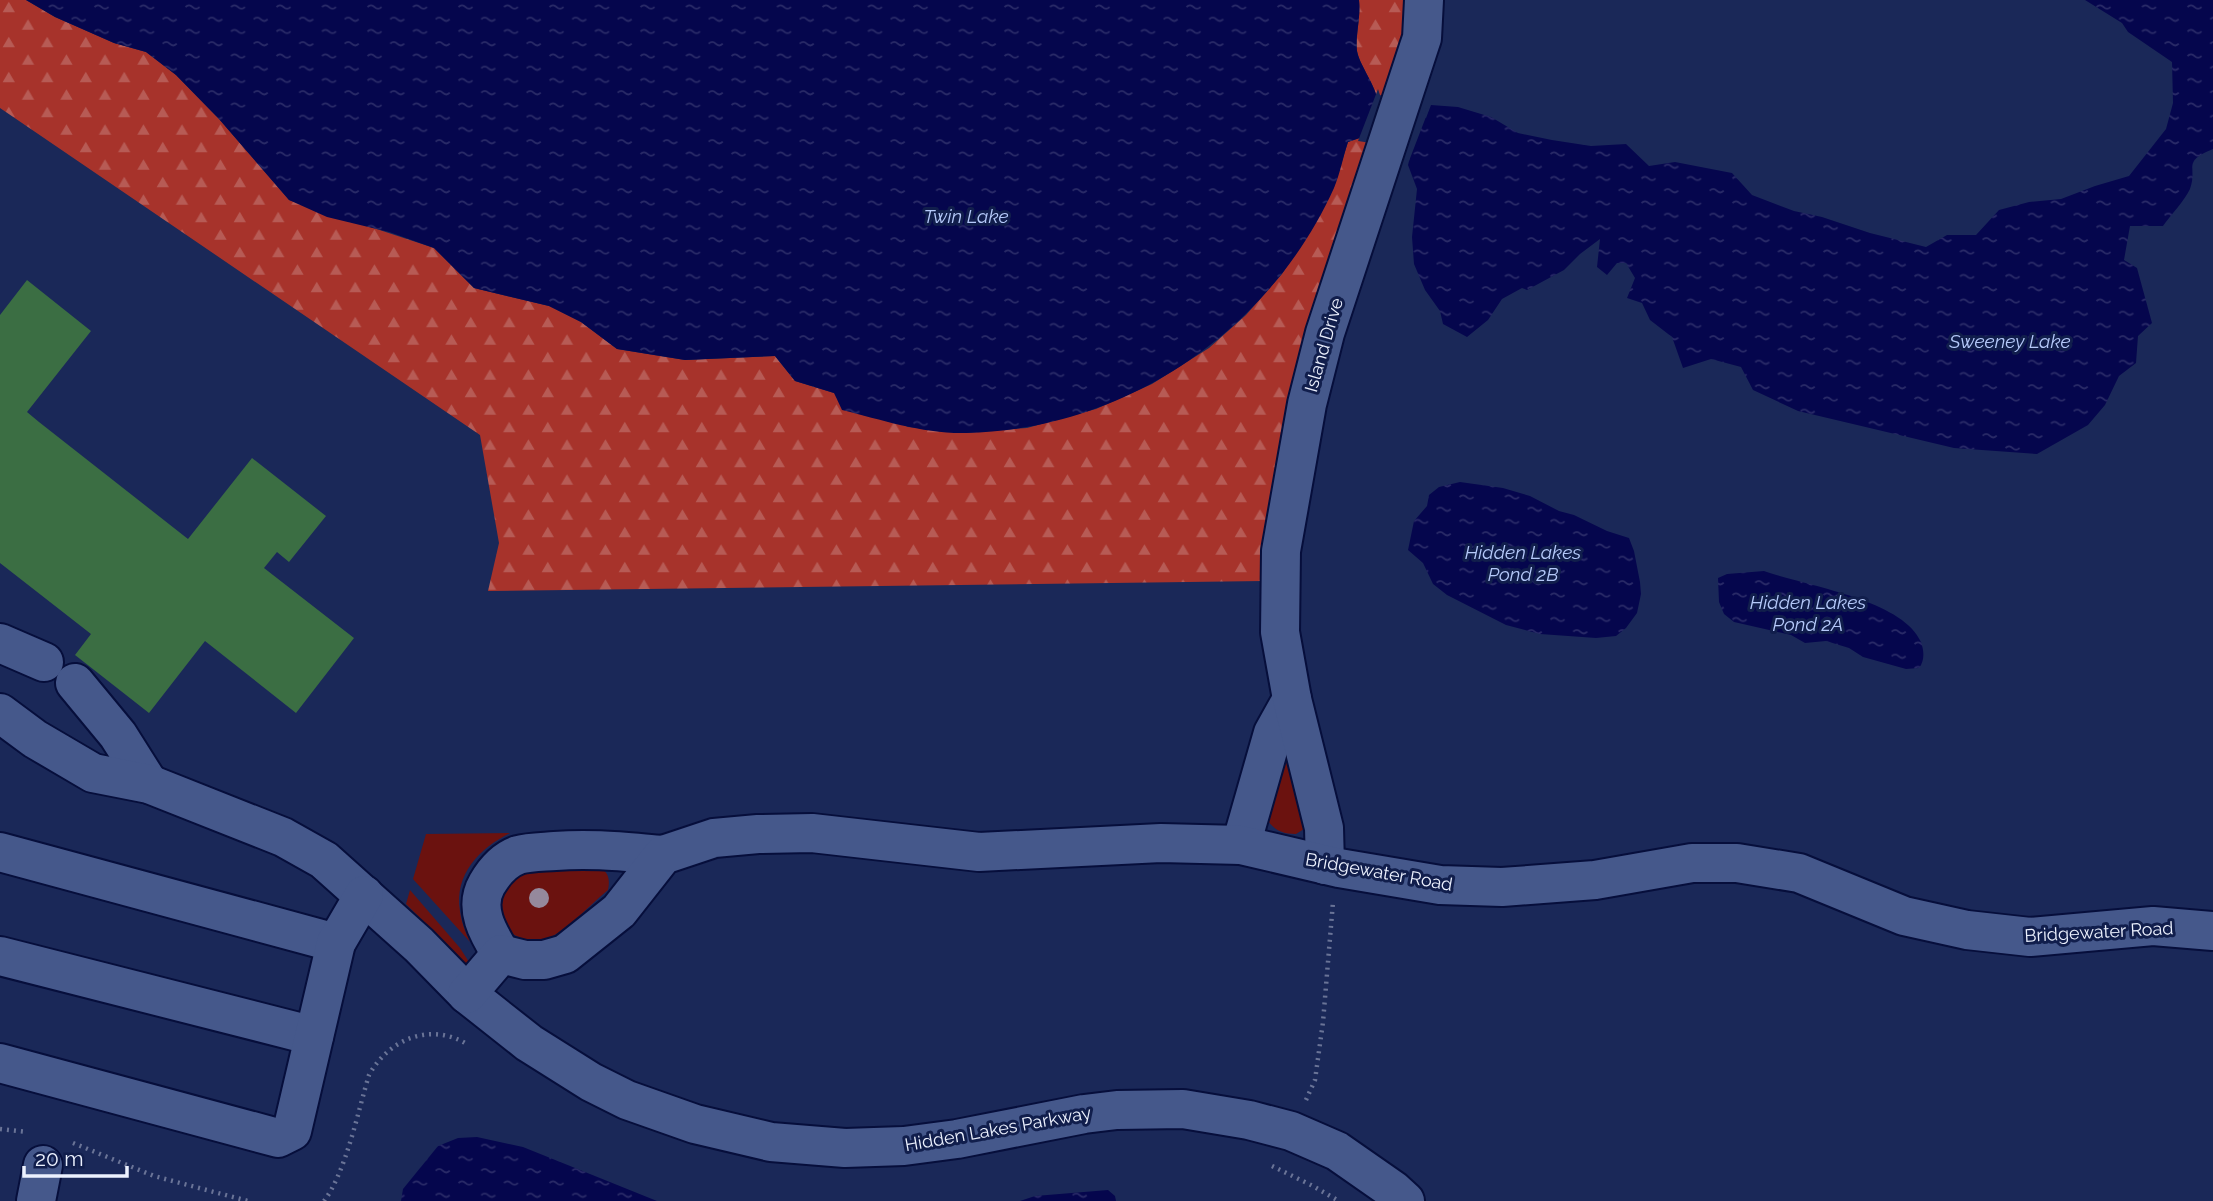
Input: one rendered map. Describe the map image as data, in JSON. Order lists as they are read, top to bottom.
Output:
{
  "streets": {
    "street": ["Island Drive", "Bridgewater Road", "Hidden Lakes Parkway"]
  },
  "crossings": [
    ["Island Drive", "Bridgewater Road"]
  ],
  "water": [
    "Twin Lake",
    "Sweeney Lake",
    "Hidden Lakes Pond 2B",
    "Hidden Lakes Pond 2A"
  ],
  "scale_bar": "20 m"
}
